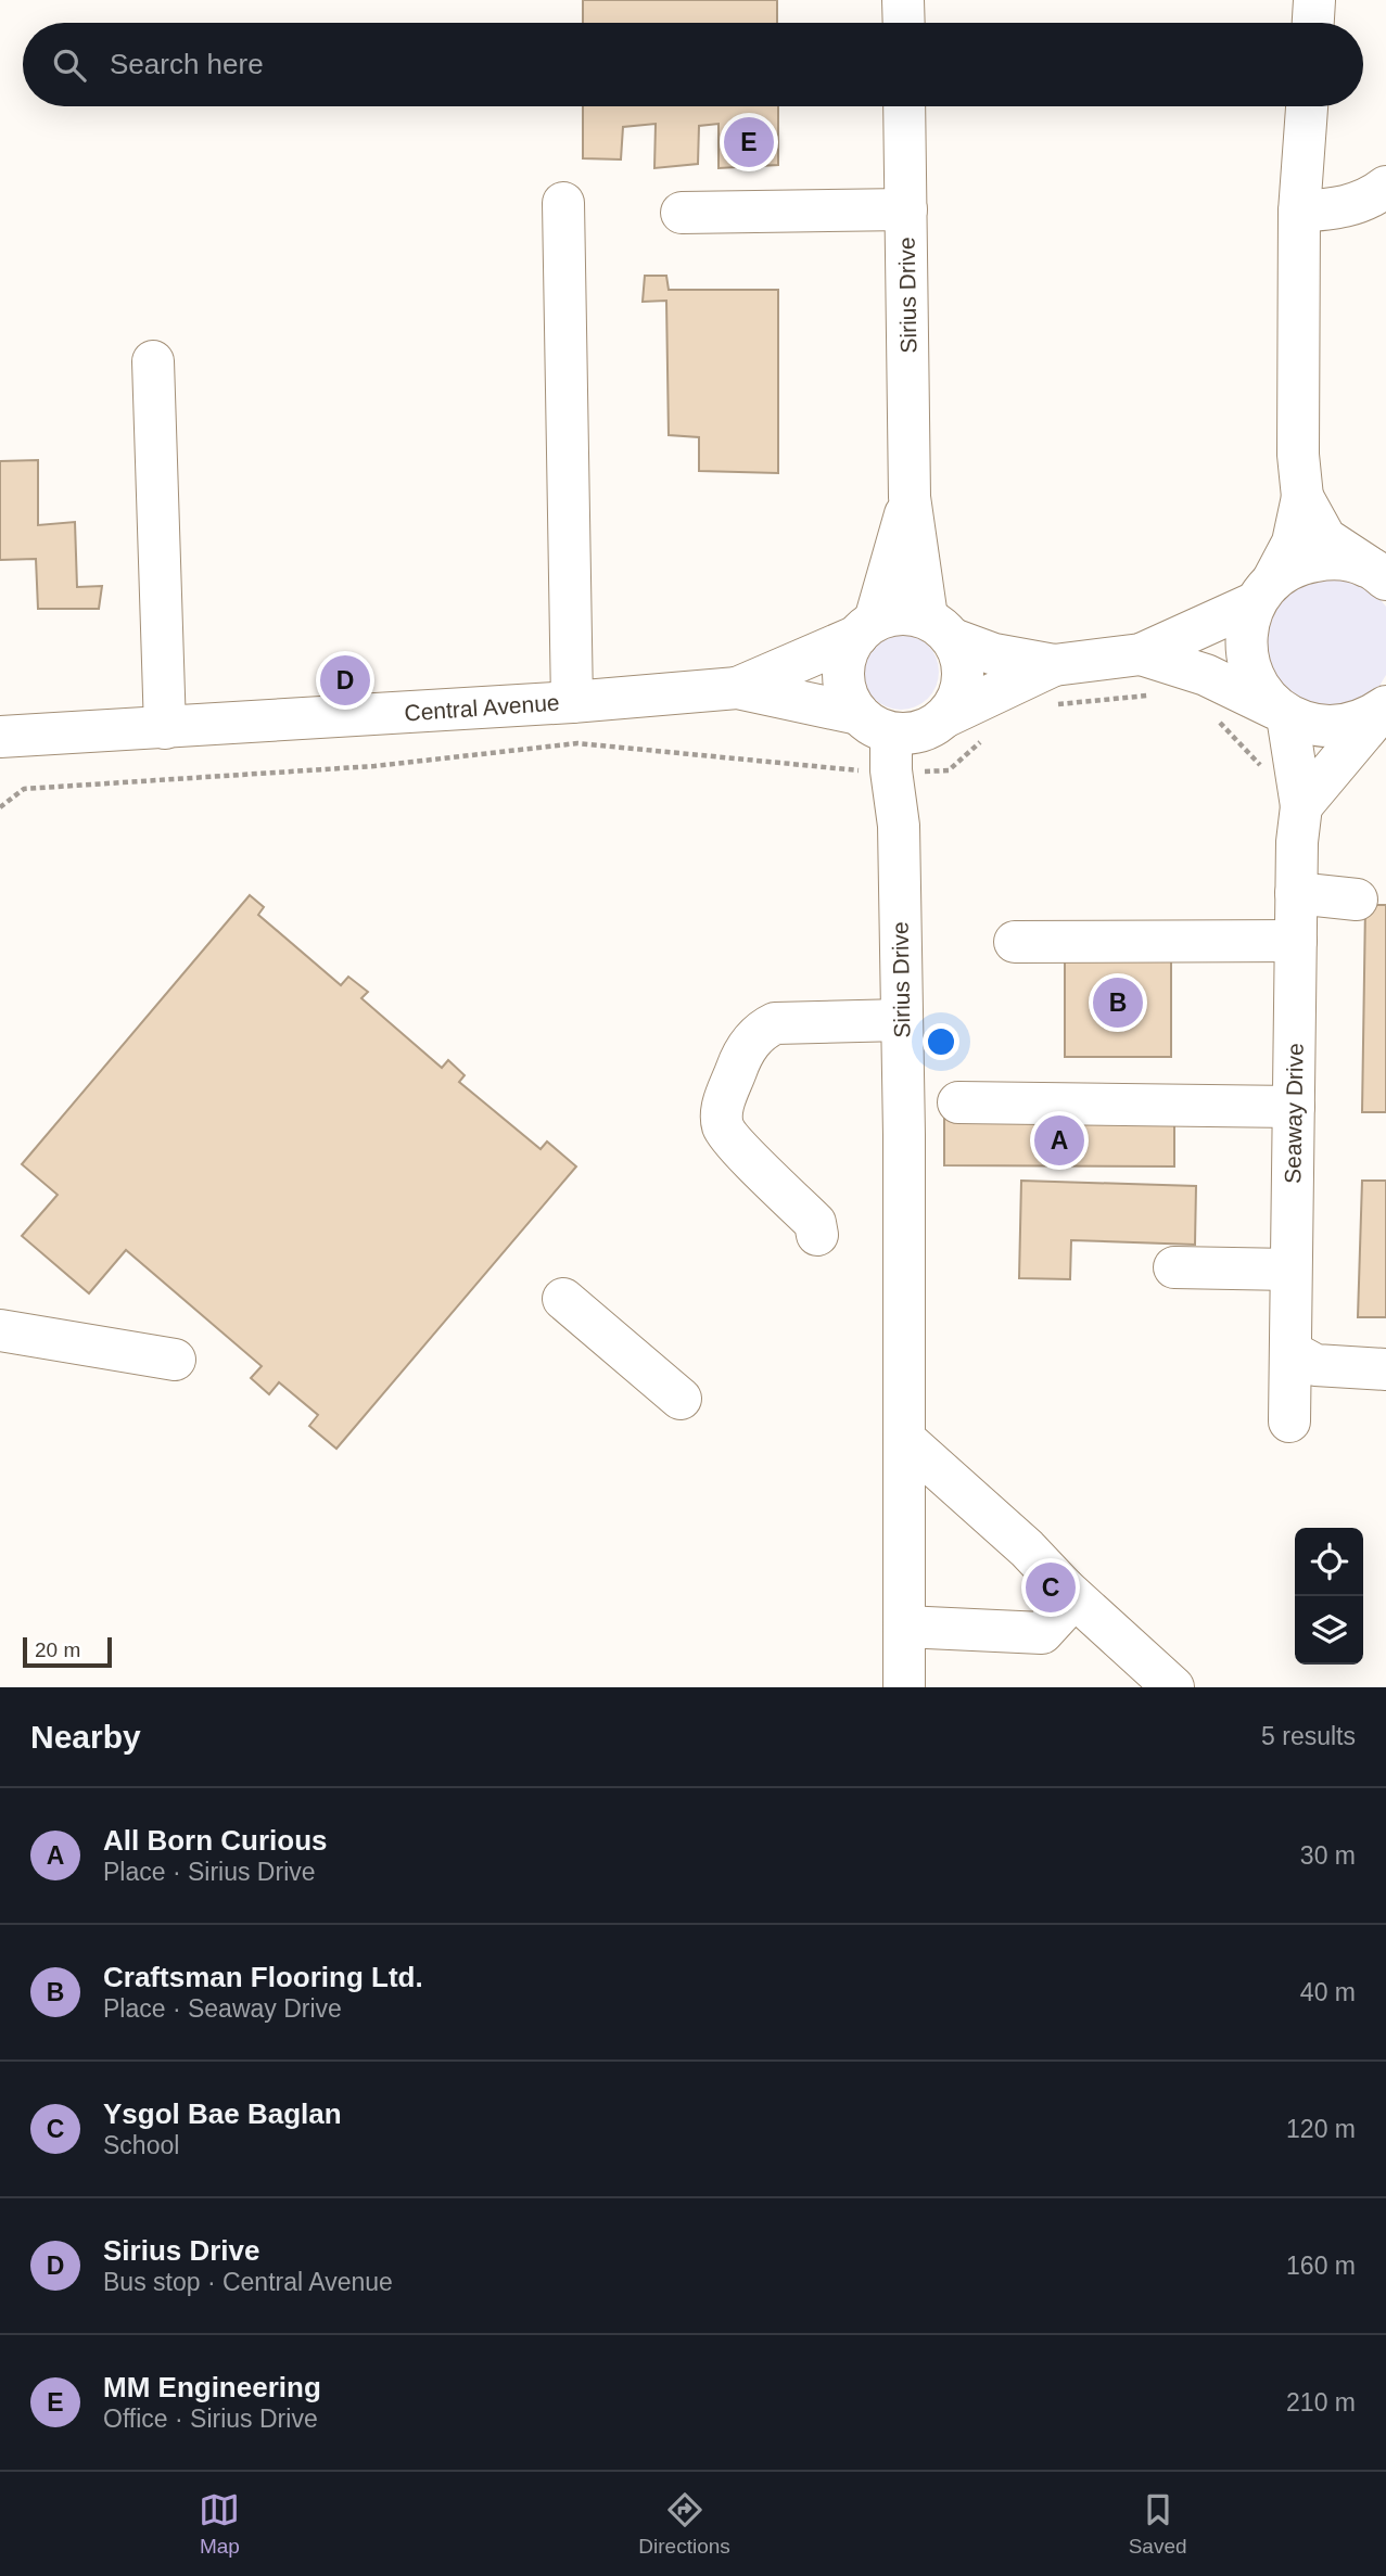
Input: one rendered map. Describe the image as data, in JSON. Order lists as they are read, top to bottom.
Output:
{
  "streets": {
    "street": ["Sirius Drive", "Central Avenue", "Seaway Drive"]
  },
  "crossings": [
    ["Sirius Drive", "Central Avenue"]
  ],
  "scale_bar": "20 m",
  "page": {
    "search": "Search here",
    "pins": [
      "E",
      "D",
      "B",
      "A",
      "C"
    ],
    "scale": "20 m",
    "heading": ["Nearby", "5 results"],
    "list": [
      {
        "mark": "A",
        "name": "All Born Curious",
        "note": "Place · Sirius Drive",
        "value": "30 m"
      },
      {
        "mark": "B",
        "name": "Craftsman Flooring Ltd.",
        "note": "Place · Seaway Drive",
        "value": "40 m"
      },
      {
        "mark": "C",
        "name": "Ysgol Bae Baglan",
        "note": "School",
        "value": "120 m"
      },
      {
        "mark": "D",
        "name": "Sirius Drive",
        "note": "Bus stop · Central Avenue",
        "value": "160 m"
      },
      {
        "mark": "E",
        "name": "MM Engineering",
        "note": "Office · Sirius Drive",
        "value": "210 m"
      }
    ],
    "nav": ["Map", "Directions", "Saved"]
  }
}
